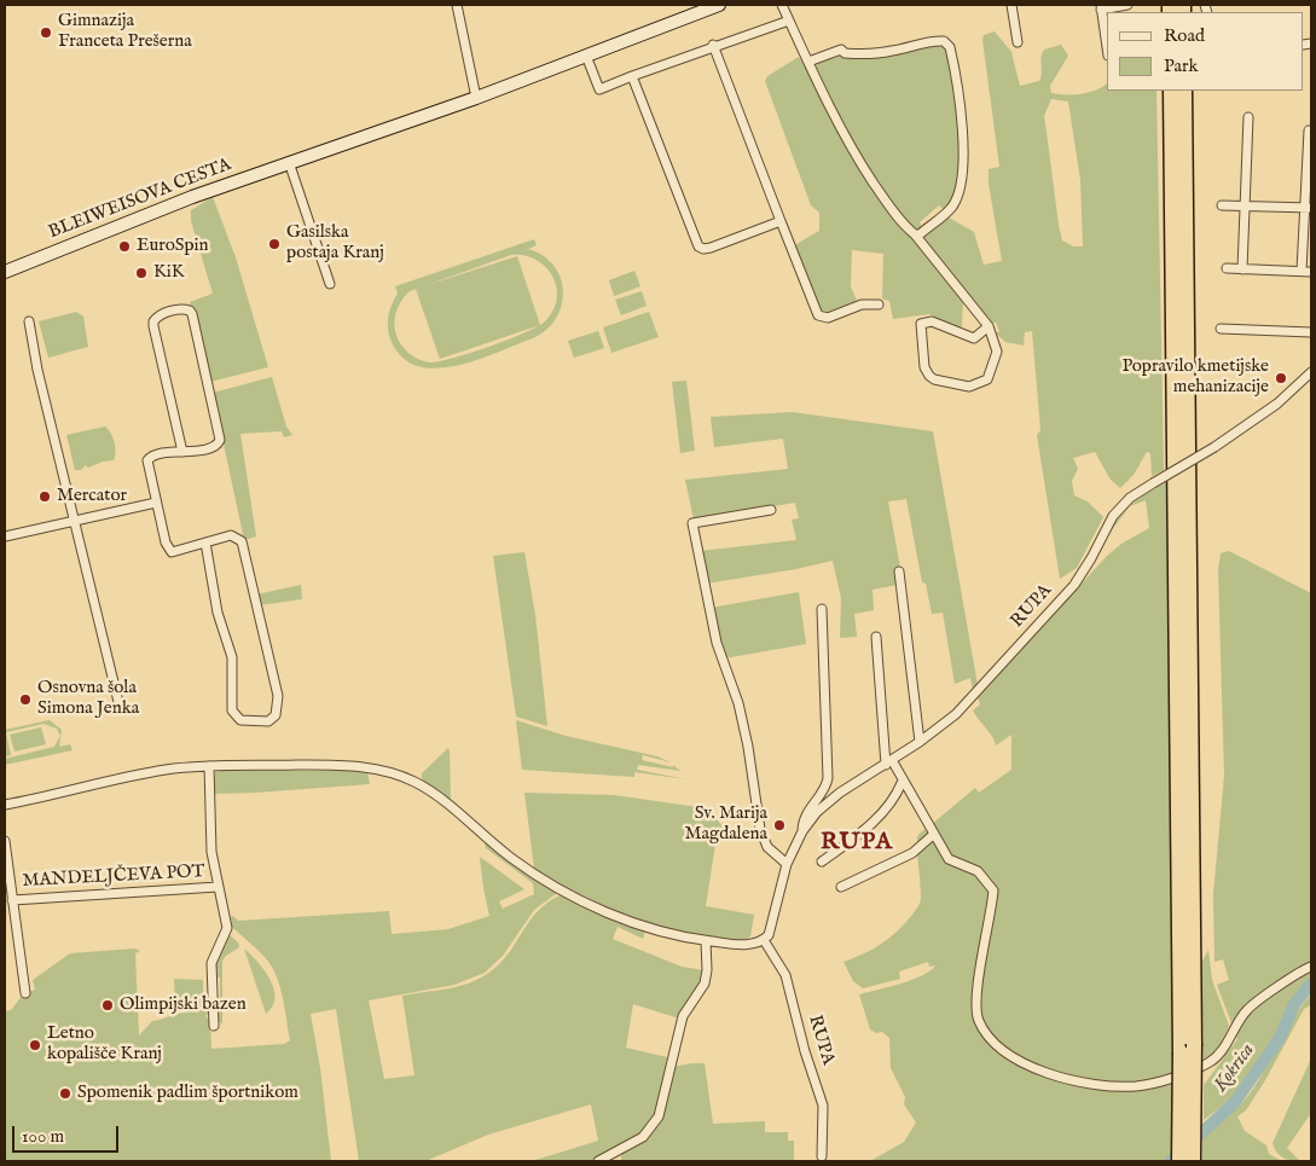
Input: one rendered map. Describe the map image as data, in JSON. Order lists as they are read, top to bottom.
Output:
{
  "streets": {
    "main road": ["BLEIWEISOVA CESTA"],
    "street": ["RUPA", "MANDELJČEVA POT"]
  },
  "districts": ["RUPA"],
  "water": ["Kokrica"],
  "places": [
    "Gimnazija Franceta Prešerna",
    "Gasilska postaja Kranj",
    "EuroSpin",
    "KiK",
    "Popravilo kmetijske mehanizacije",
    "Mercator",
    "Osnovna šola Simona Jenka",
    "Sv. Marija Magdalena",
    "Olimpijski bazen",
    "Letno kopališče Kranj",
    "Spomenik padlim športnikom"
  ],
  "legend": ["Road", "Park"],
  "scale_bar": "100 m"
}
